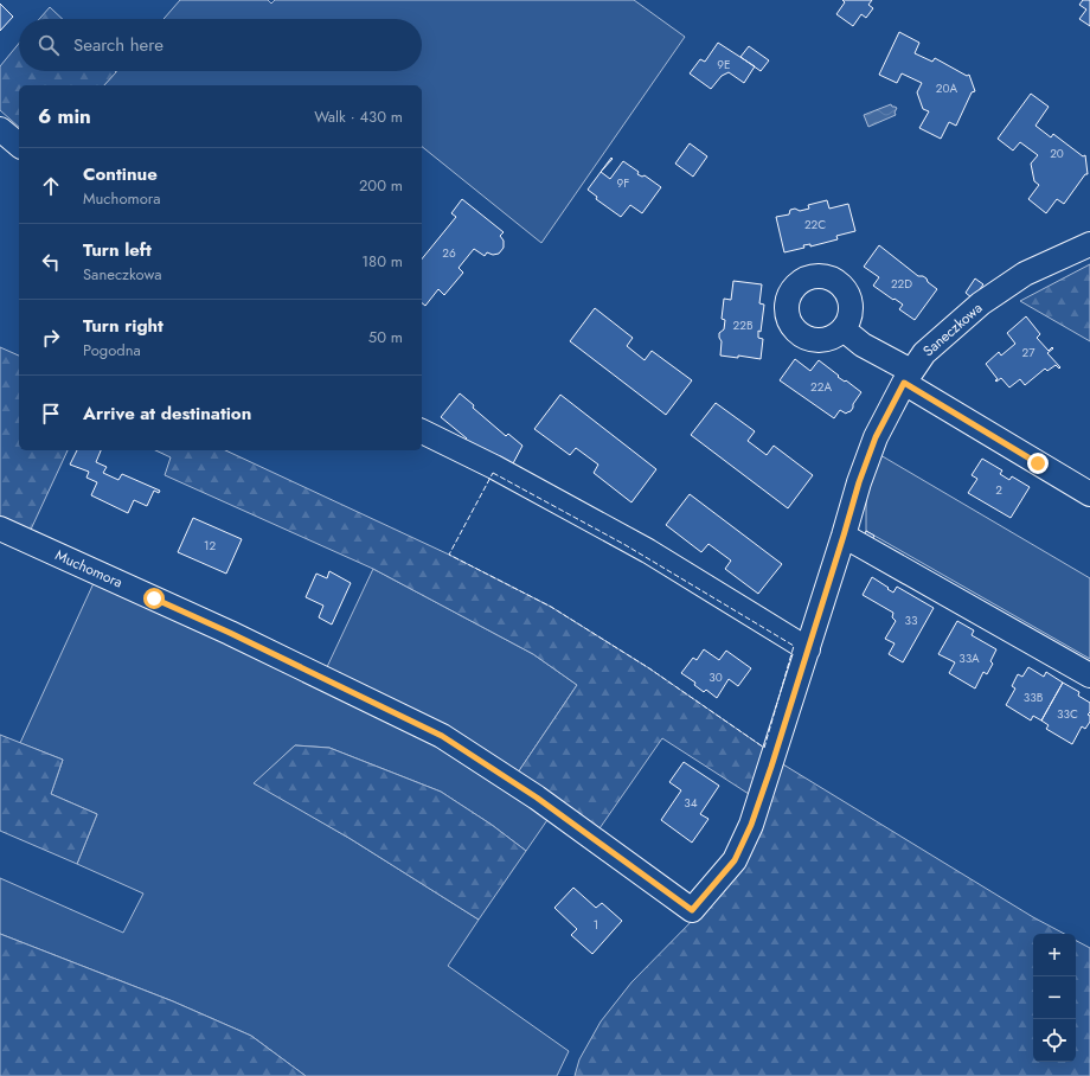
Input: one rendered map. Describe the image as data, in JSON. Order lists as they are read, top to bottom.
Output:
{
  "streets": {
    "street": ["Saneczkowa", "Muchomora"]
  },
  "crossings": [
    ["Saneczkowa", "Muchomora"]
  ],
  "house_numbers": [
    "9E",
    "20A",
    "20",
    "9F",
    "22C",
    "26",
    "22D",
    "22B",
    "27",
    "22A",
    "2",
    "12",
    "33",
    "33A",
    "30",
    "33B",
    "33C",
    "34",
    "1"
  ],
  "page": {
    "search": "Search here",
    "heading": ["6 min", "Walk · 430 m"],
    "list": [
      ["Continue", "Muchomora", "200 m"],
      ["Turn left", "Saneczkowa", "180 m"],
      ["Turn right", "Pogodna", "50 m"],
      "Arrive at destination"
    ],
    "map_buttons": ["+", "−"]
  }
}
